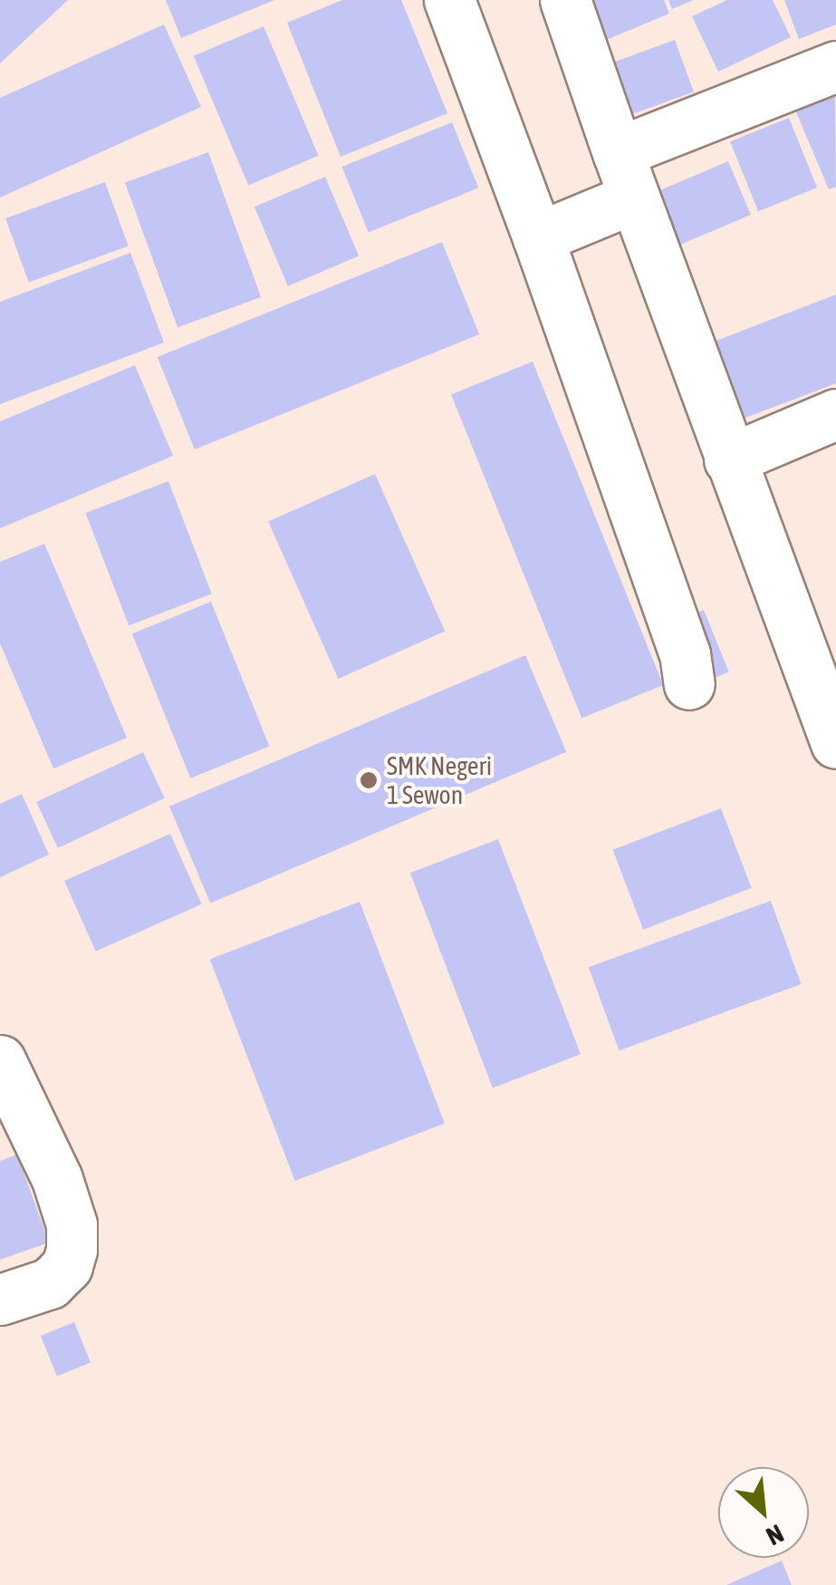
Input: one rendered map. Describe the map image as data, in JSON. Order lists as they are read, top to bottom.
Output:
{
  "places": ["SMK Negeri 1 Sewon"],
  "north": "bottom right"
}
